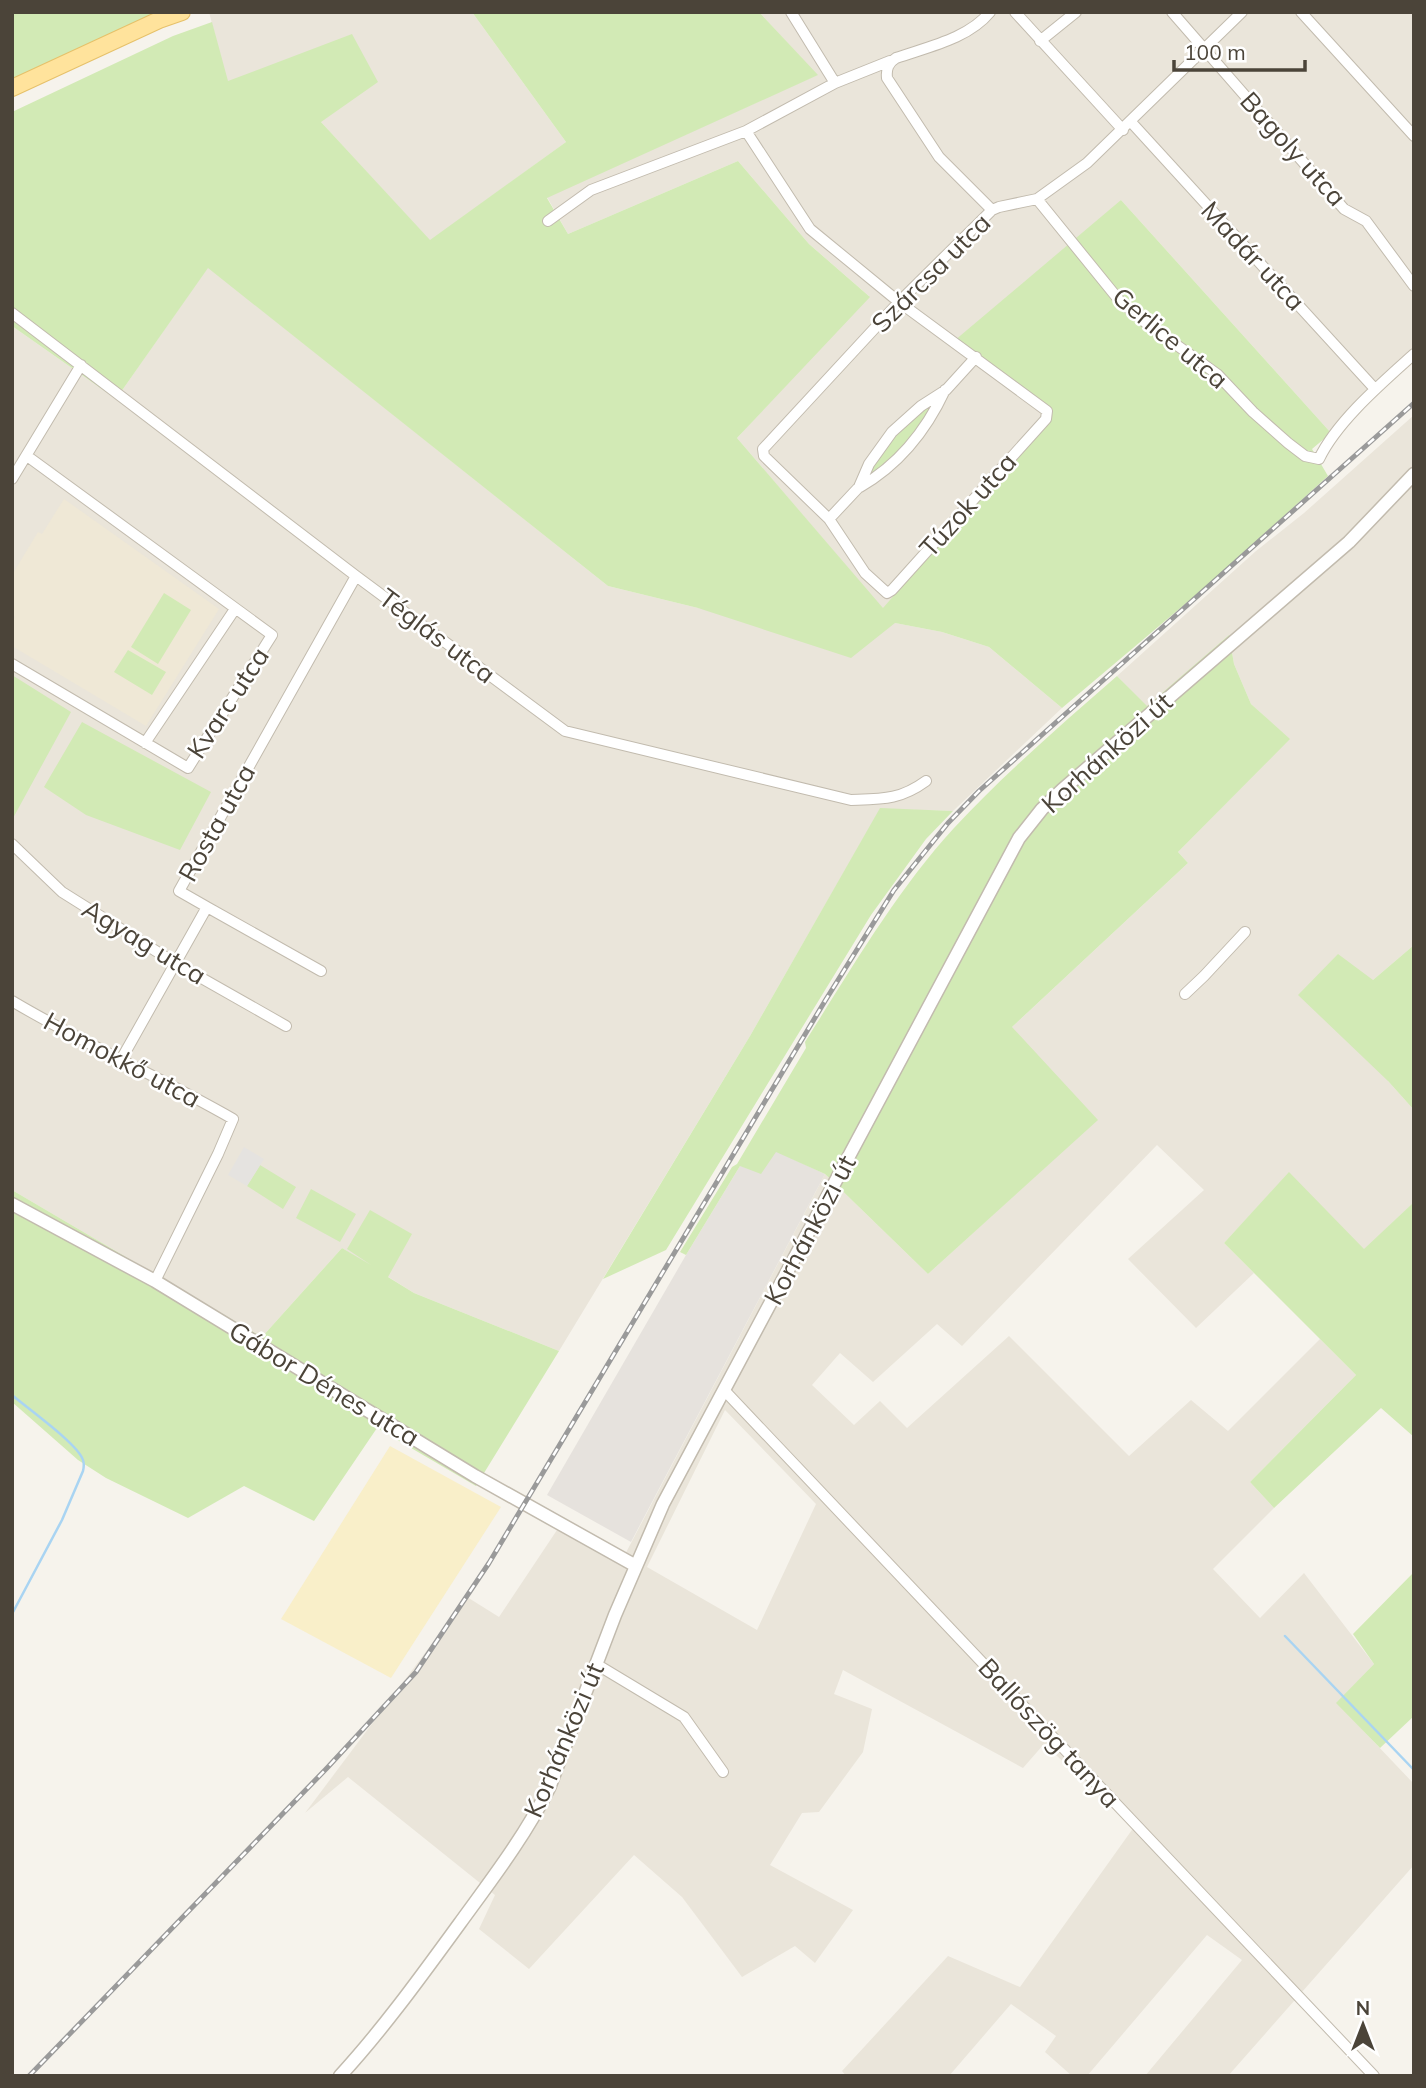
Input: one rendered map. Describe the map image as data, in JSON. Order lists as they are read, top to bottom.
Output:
{
  "streets": {
    "street": [
      "Bagoly utca",
      "Madár utca",
      "Szárcsa utca",
      "Gerlice utca",
      "Túzok utca",
      "Téglás utca",
      "Kvarc utca",
      "Korhánközi út",
      "Rosta utca",
      "Agyag utca",
      "Homokkő utca",
      "Gábor Dénes utca",
      "Ballószög tanya"
    ]
  },
  "crossings": [
    ["Bagoly utca", "Szárcsa utca"],
    ["Madár utca", "Szárcsa utca"],
    ["Madár utca", "Gerlice utca"],
    ["Szárcsa utca", "Gerlice utca"],
    ["Szárcsa utca", "Túzok utca"],
    ["Téglás utca", "Rosta utca"],
    ["Korhánközi út", "Gábor Dénes utca"],
    ["Korhánközi út", "Ballószög tanya"],
    ["Rosta utca", "Agyag utca"],
    ["Rosta utca", "Homokkő utca"],
    ["Homokkő utca", "Gábor Dénes utca"]
  ],
  "scale_bar": "100 m",
  "north": "top"
}
